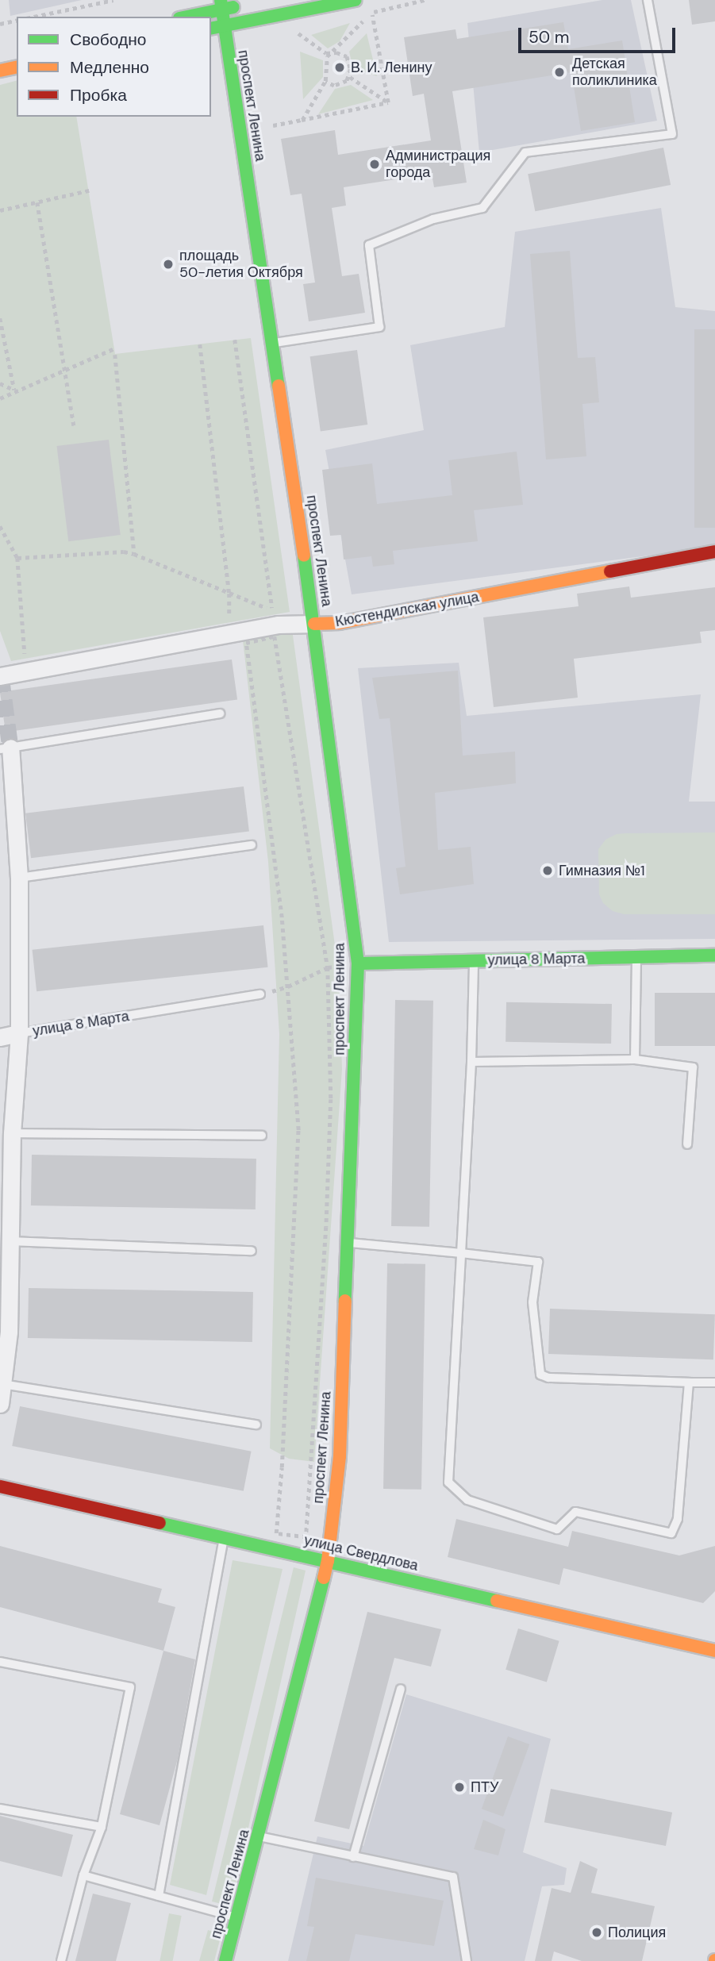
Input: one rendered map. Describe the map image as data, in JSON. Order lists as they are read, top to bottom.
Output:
{
  "streets": {
    "main road": [
      "проспект Ленина",
      "Кюстендилская улица",
      "улица 8 Марта",
      "улица Свердлова"
    ]
  },
  "crossings": [
    ["проспект Ленина", "Кюстендилская улица"],
    ["проспект Ленина", "улица 8 Марта"],
    ["проспект Ленина", "улица Свердлова"]
  ],
  "places": [
    "В. И. Ленину",
    "Детская поликлиника",
    "Администрация города",
    "площадь 50-летия Октября",
    "Гимназия №1",
    "ПТУ",
    "Полиция"
  ],
  "legend": ["Свободно", "Медленно", "Пробка"],
  "scale_bar": "50 m"
}
